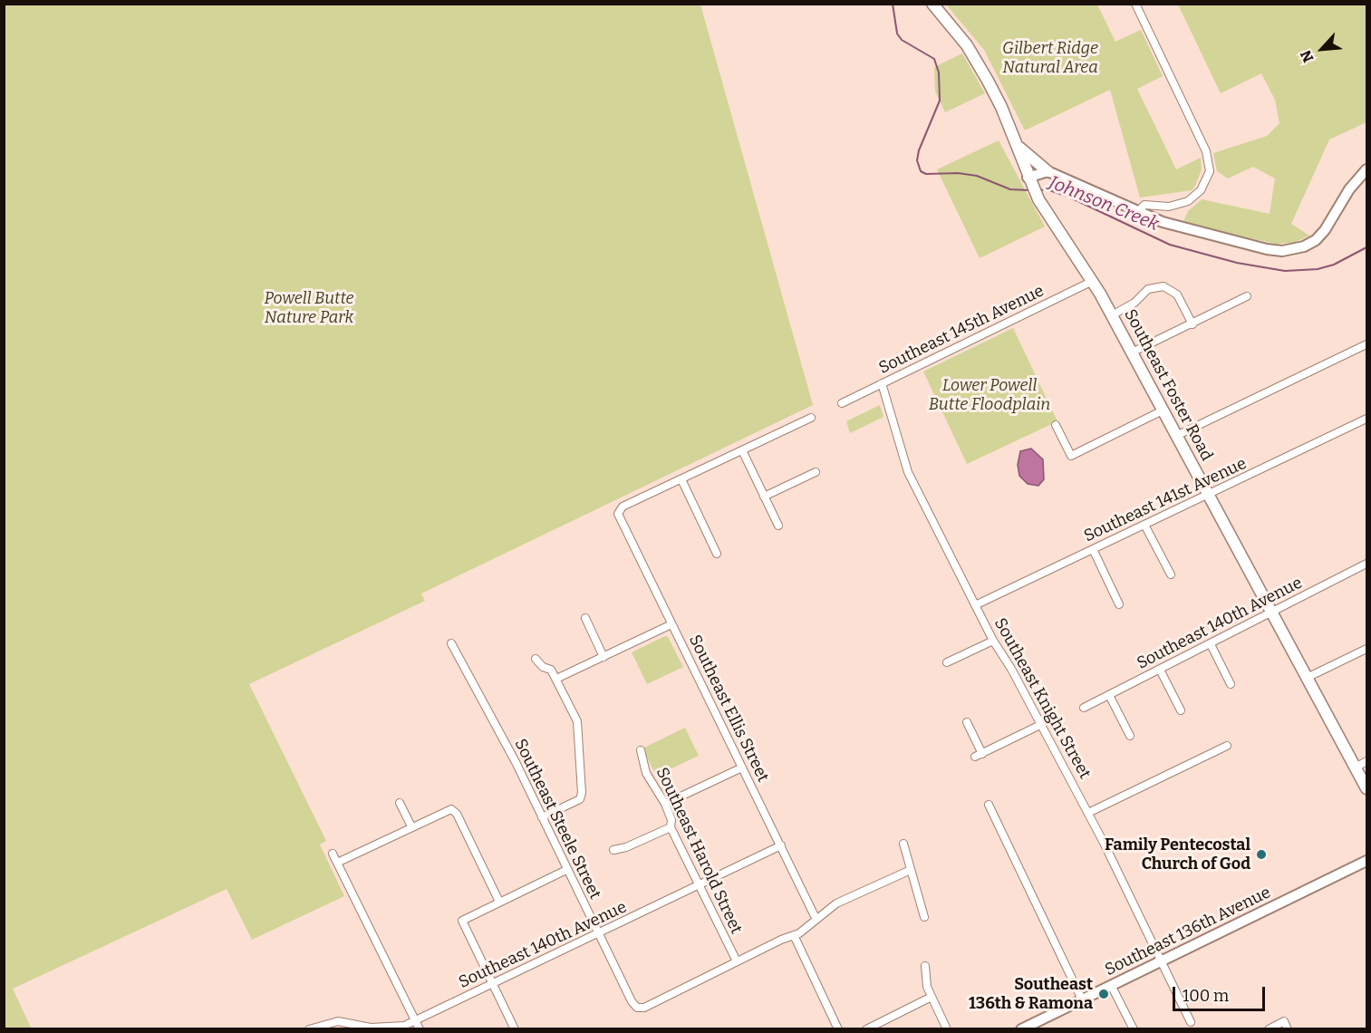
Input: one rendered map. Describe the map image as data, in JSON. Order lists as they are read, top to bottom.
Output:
{
  "streets": {
    "main road": ["Southeast Foster Road"],
    "street": [
      "Southeast 145th Avenue",
      "Southeast 141st Avenue",
      "Southeast 140th Avenue",
      "Southeast Knight Street",
      "Southeast Ellis Street",
      "Southeast Steele Street",
      "Southeast Harold Street",
      "Southeast 136th Avenue"
    ]
  },
  "crossings": [
    ["Southeast 145th Avenue", "Southeast Foster Road"],
    ["Southeast 145th Avenue", "Southeast Knight Street"],
    ["Southeast Foster Road", "Southeast 141st Avenue"],
    ["Southeast Foster Road", "Southeast 140th Avenue"],
    ["Southeast 141st Avenue", "Southeast Knight Street"],
    ["Southeast 140th Avenue", "Southeast Ellis Street"],
    ["Southeast 140th Avenue", "Southeast Steele Street"],
    ["Southeast 140th Avenue", "Southeast Harold Street"],
    ["Southeast Knight Street", "Southeast 136th Avenue"],
    ["Southeast Steele Street", "Southeast Harold Street"]
  ],
  "water": ["Johnson Creek"],
  "parks": ["Gilbert Ridge Natural Area", "Powell Butte Nature Park", "Lower Powell Butte Floodplain"],
  "places": ["Family Pentecostal Church of God", "Southeast 136th & Ramona"],
  "scale_bar": "100 m",
  "north": "bottom left"
}
